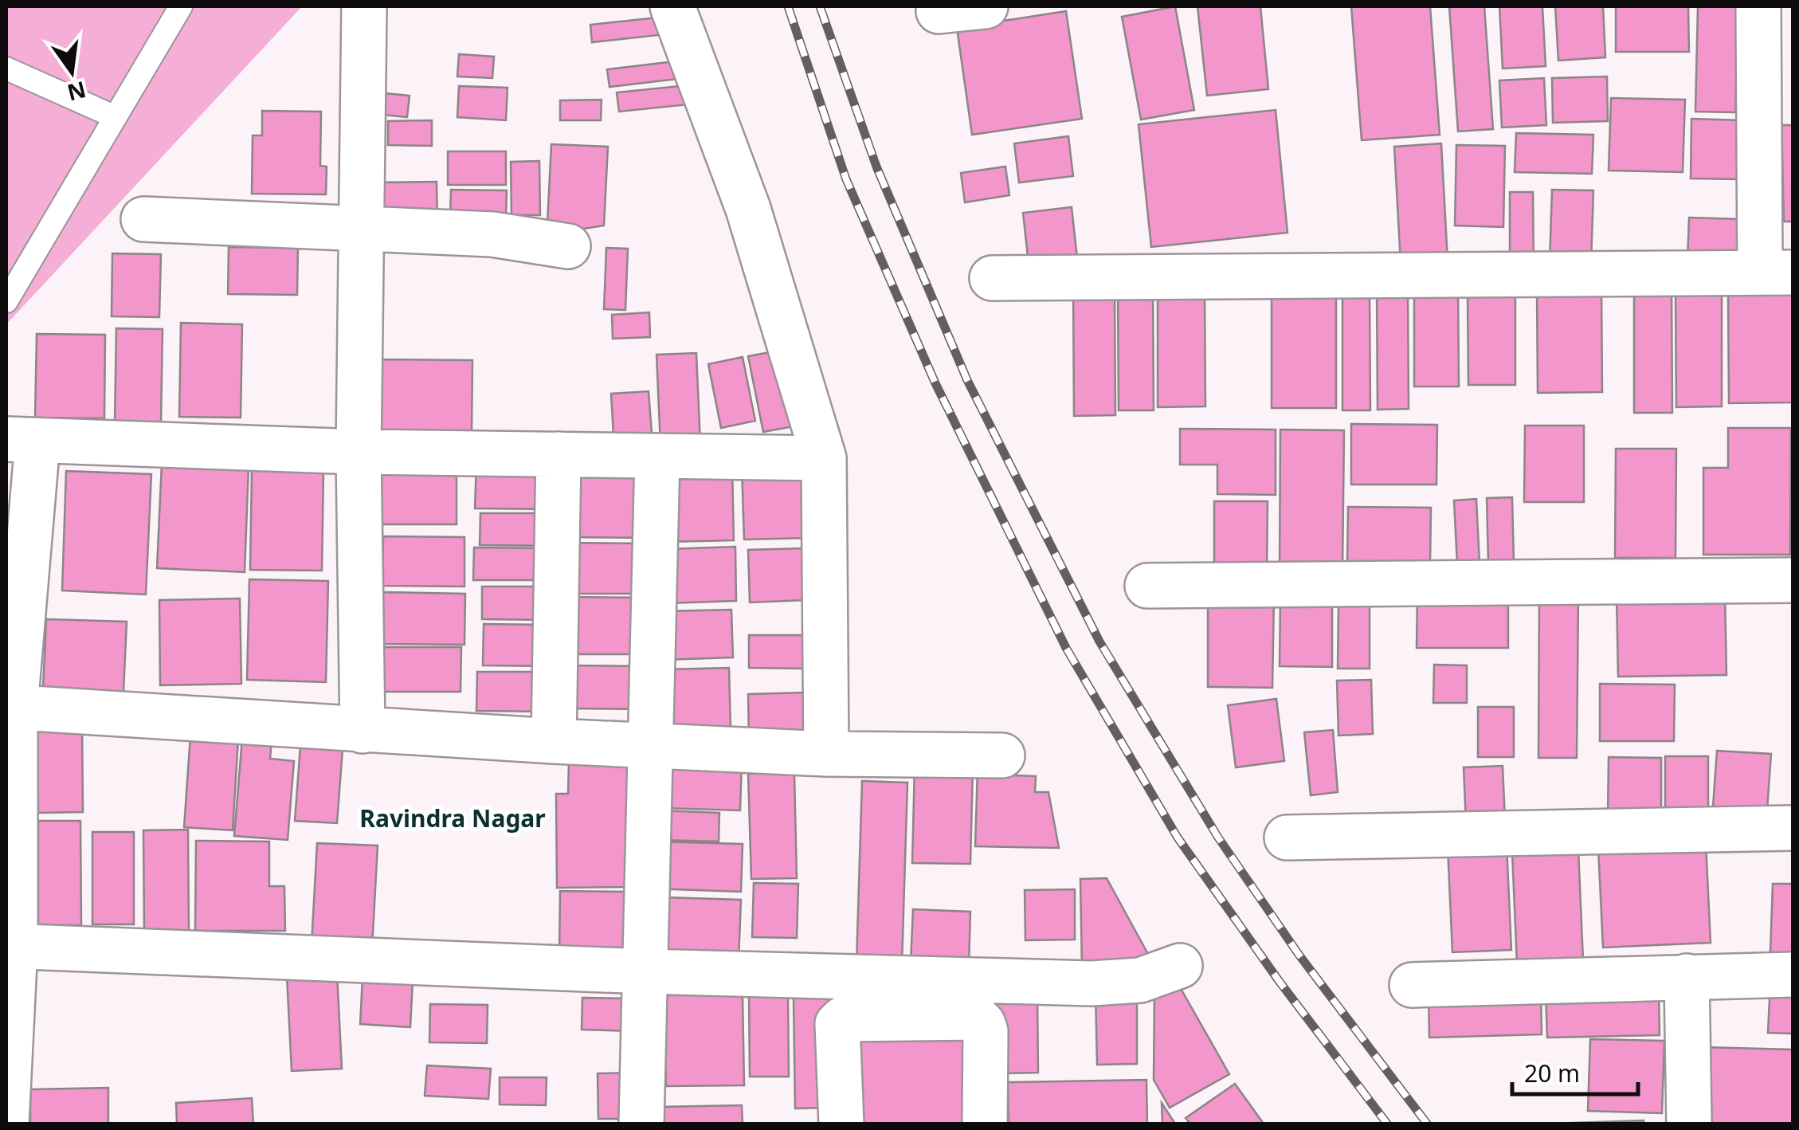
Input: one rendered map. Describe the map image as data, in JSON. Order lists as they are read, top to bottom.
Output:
{
  "districts": ["Ravindra Nagar"],
  "scale_bar": "20 m",
  "north": "bottom"
}
